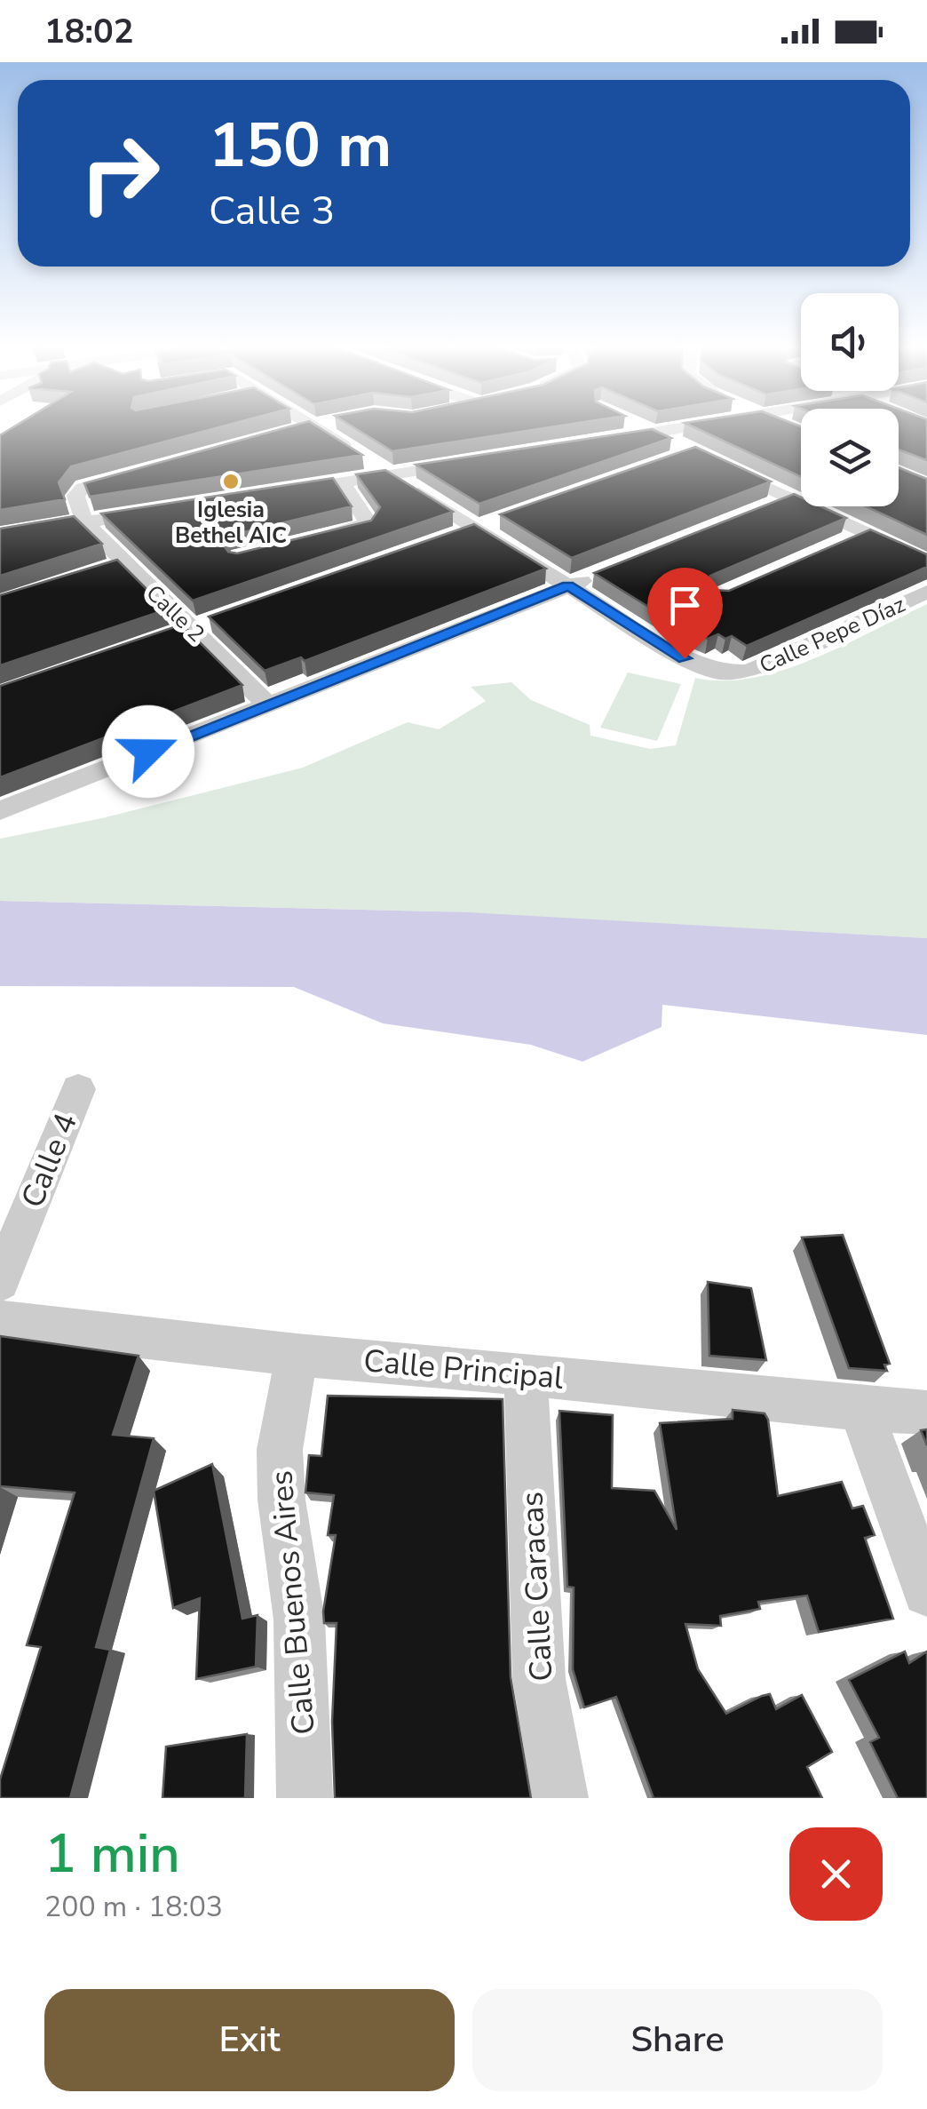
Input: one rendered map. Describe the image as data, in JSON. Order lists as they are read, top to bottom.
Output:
{
  "streets": {
    "street": [
      "Calle 2",
      "Calle Pepe Díaz",
      "Calle 4",
      "Calle Principal",
      "Calle Caracas",
      "Calle Buenos Aires"
    ]
  },
  "crossings": [
    ["Calle Principal", "Calle Caracas"],
    ["Calle Principal", "Calle Buenos Aires"]
  ],
  "places": ["Iglesia Bethel AIC"],
  "page": {
    "status": "18:02",
    "turn": ["150 m", "Calle 3"],
    "heading": ["1 min", "200 m · 18:03"],
    "buttons": ["Exit", "Share"]
  }
}
